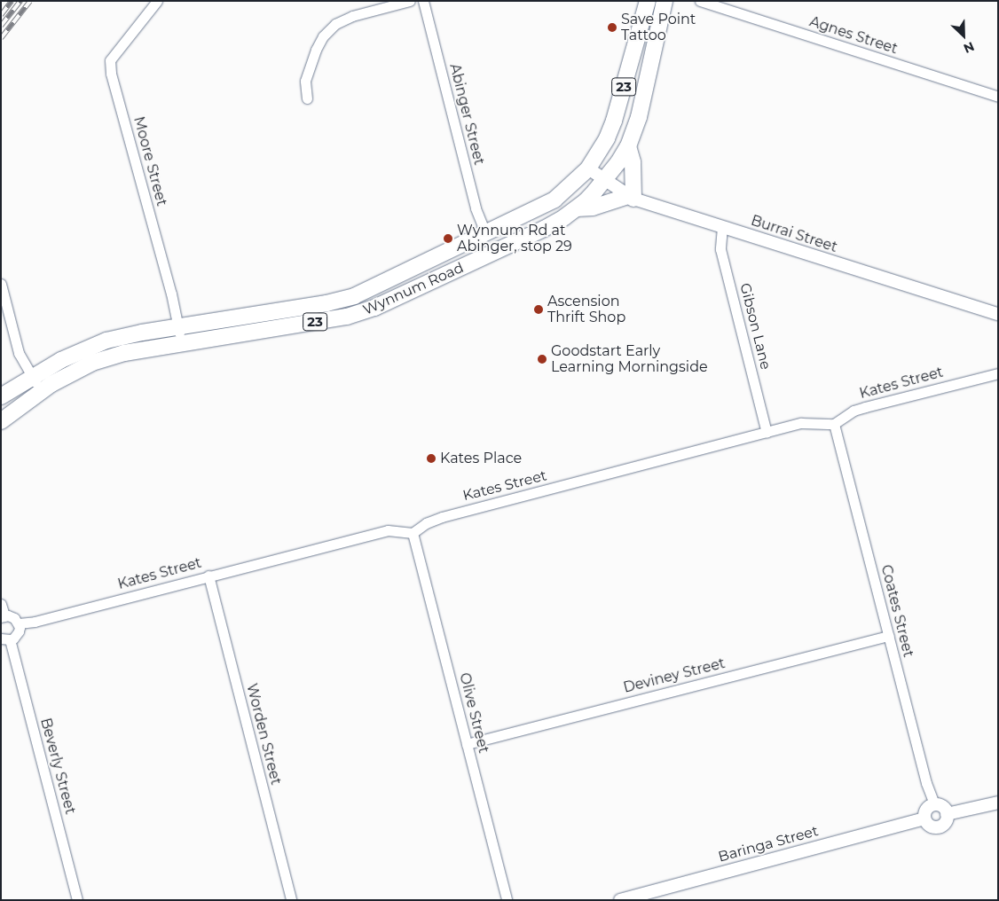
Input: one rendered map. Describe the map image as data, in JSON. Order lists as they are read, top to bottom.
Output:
{
  "streets": {
    "main road": ["23", "Wynnum Road"],
    "street": [
      "Agnes Street",
      "Abinger Street",
      "Moore Street",
      "Burrai Street",
      "Gibson Lane",
      "Kates Street",
      "Coates Street",
      "Deviney Street",
      "Olive Street",
      "Worden Street",
      "Beverly Street",
      "Baringa Street"
    ]
  },
  "crossings": [
    ["Abinger Street", "Wynnum Road"],
    ["Moore Street", "Wynnum Road"],
    ["Burrai Street", "Wynnum Road"],
    ["Burrai Street", "Gibson Lane"],
    ["Gibson Lane", "Kates Street"],
    ["Kates Street", "Coates Street"],
    ["Kates Street", "Olive Street"],
    ["Kates Street", "Worden Street"],
    ["Coates Street", "Deviney Street"],
    ["Coates Street", "Baringa Street"],
    ["Deviney Street", "Olive Street"]
  ],
  "places": [
    "Save Point Tattoo",
    "Wynnum Rd at Abinger, stop 29",
    "Ascension Thrift Shop",
    "Goodstart Early Learning Morningside",
    "Kates Place"
  ],
  "north": "bottom right"
}
